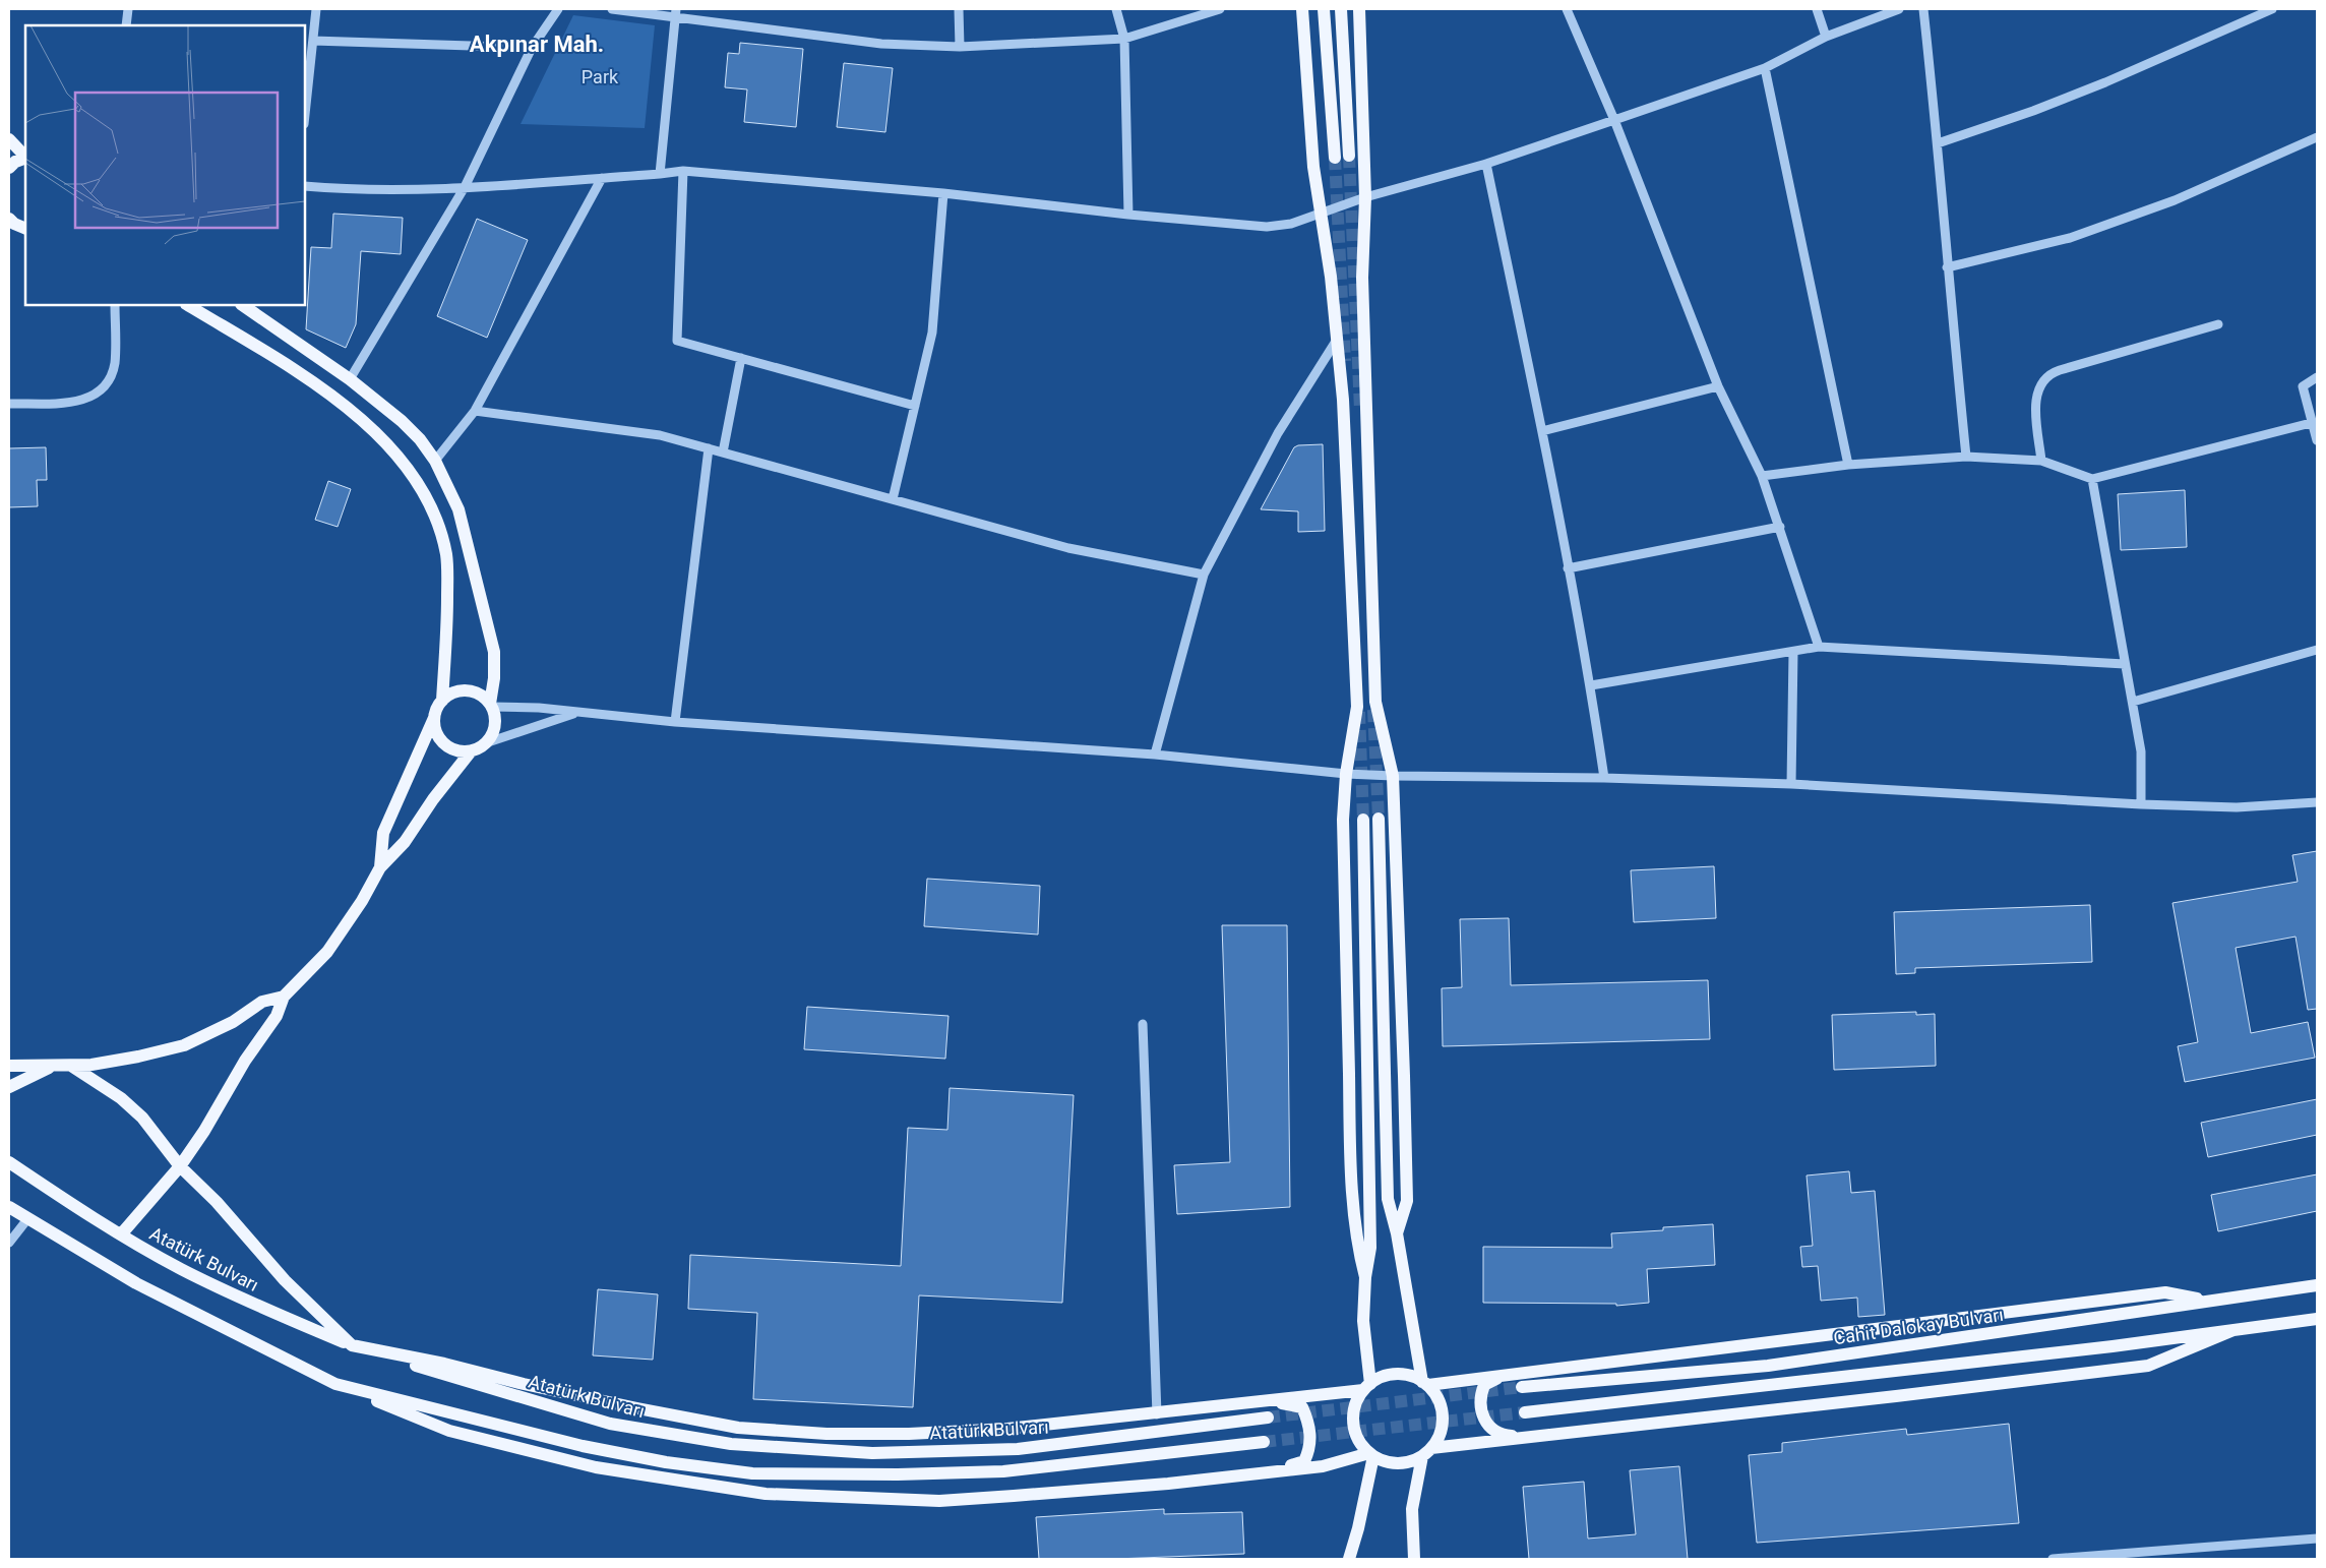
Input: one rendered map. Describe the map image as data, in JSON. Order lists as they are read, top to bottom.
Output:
{
  "streets": {
    "main road": ["Atatürk Bulvarı", "Cahit Dalokay Bulvarı"]
  },
  "districts": ["Akpınar Mah."],
  "parks": ["Park"]
}
